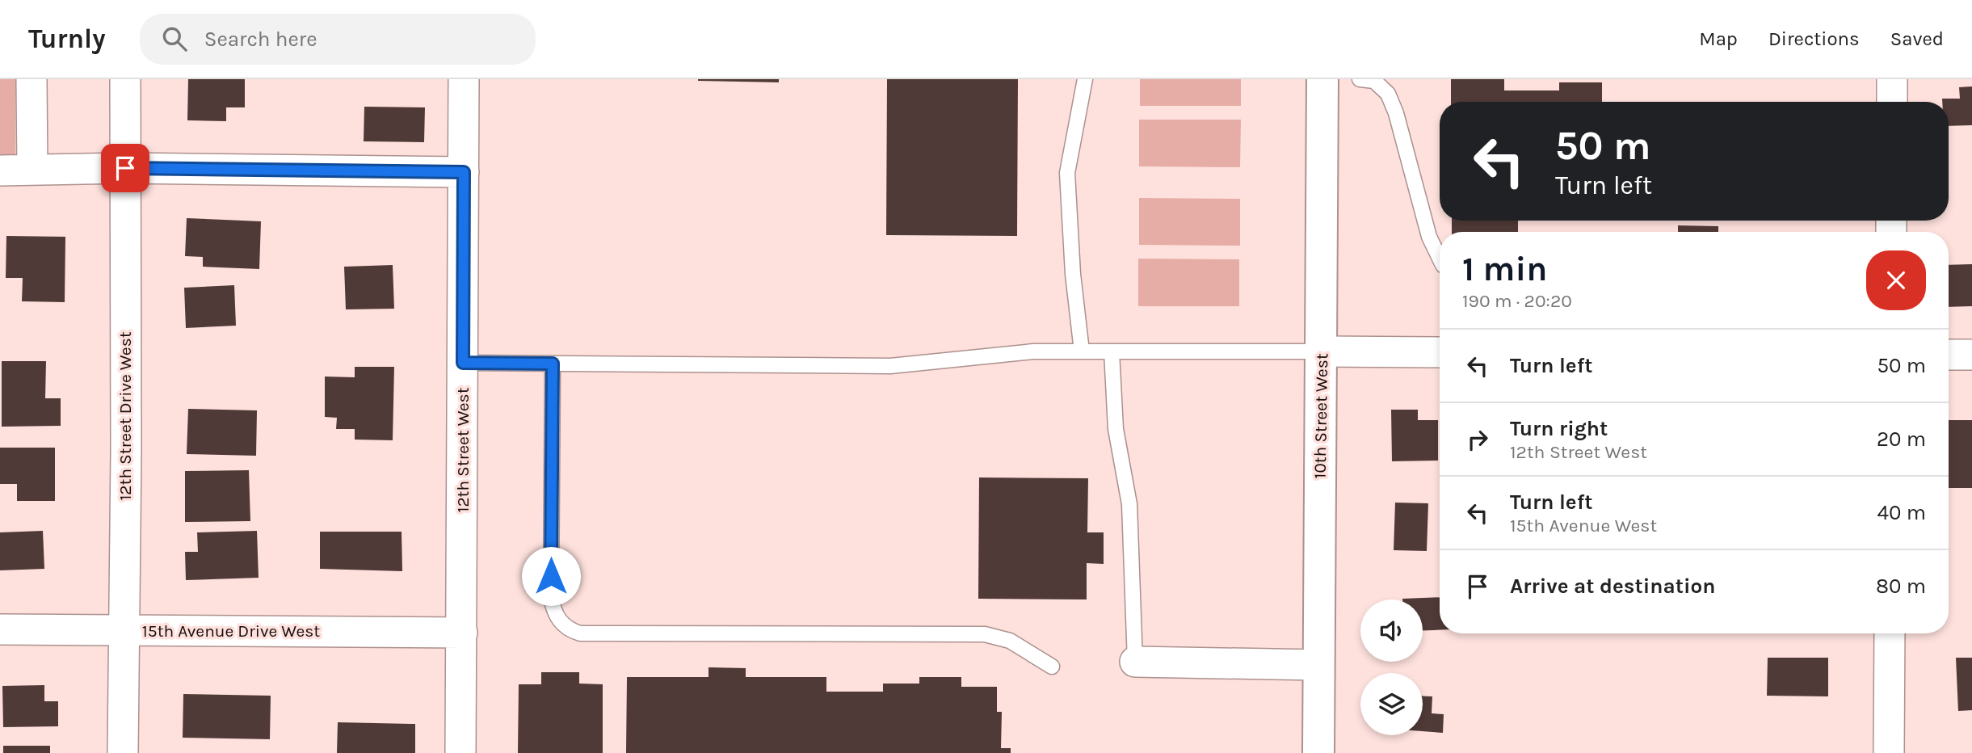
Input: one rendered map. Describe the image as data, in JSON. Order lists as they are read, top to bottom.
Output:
{
  "streets": {
    "street": [
      "12th Street Drive West",
      "10th Street West",
      "12th Street West",
      "15th Avenue Drive West"
    ]
  },
  "crossings": [
    ["12th Street Drive West", "15th Avenue Drive West"],
    ["12th Street West", "15th Avenue Drive West"]
  ],
  "page": {
    "header": "Turnly",
    "search": "Search here",
    "nav": ["Map", "Directions", "Saved"],
    "turn": ["50 m", "Turn left"],
    "heading": ["1 min", "190 m · 20:20"],
    "list": [
      {
        "name": "Turn left",
        "value": "50 m"
      },
      {
        "name": "Turn right",
        "note": "12th Street West",
        "value": "20 m"
      },
      {
        "name": "Turn left",
        "note": "15th Avenue West",
        "value": "40 m"
      },
      {
        "name": "Arrive at destination",
        "value": "80 m"
      }
    ]
  }
}
